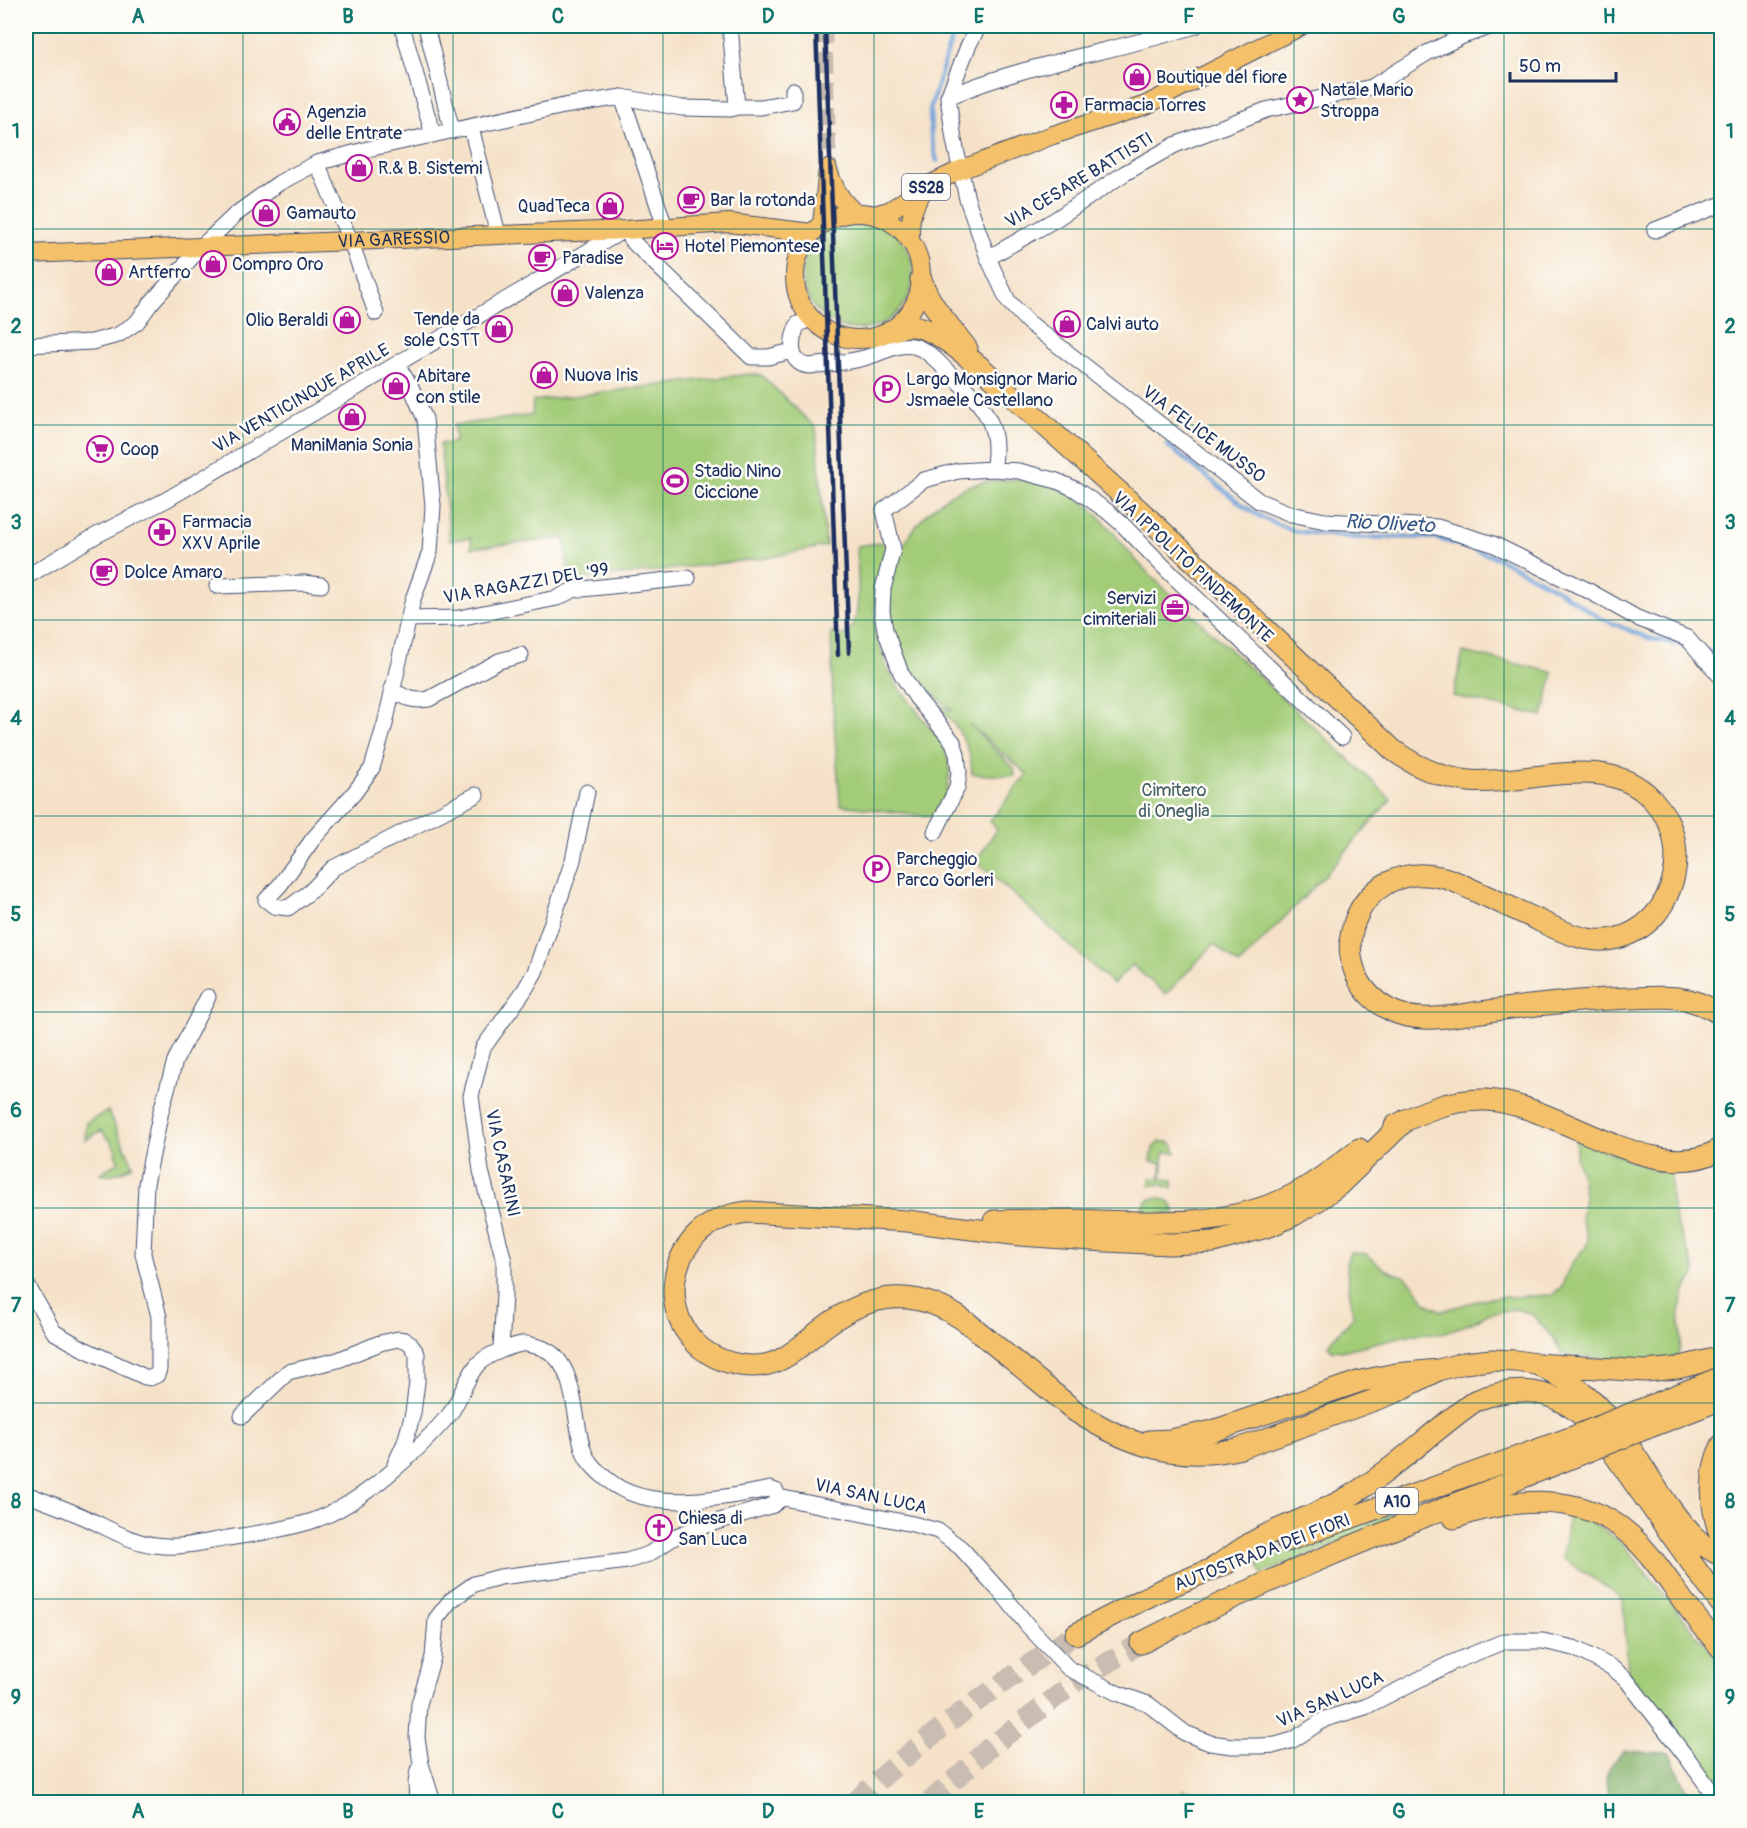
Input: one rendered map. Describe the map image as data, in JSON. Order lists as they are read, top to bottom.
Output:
{
  "streets": {
    "highway": ["A10", "AUTOSTRADA DEI FIORI"],
    "main road": ["SS28", "VIA GARESSIO"],
    "street": [
      "VIA CESARE BATTISTI",
      "VIA VENTICINQUE APRILE",
      "VIA FELICE MUSSO",
      "VIA IPPOLITO PINDEMONTE",
      "VIA RAGAZZI DEL '99",
      "VIA CASARINI",
      "VIA SAN LUCA"
    ]
  },
  "crossings": [
    ["VIA CESARE BATTISTI", "VIA FELICE MUSSO"],
    ["SS28", "VIA GARESSIO"],
    ["SS28", "VIA FELICE MUSSO"],
    ["VIA GARESSIO", "VIA VENTICINQUE APRILE"],
    ["VIA CASARINI", "VIA SAN LUCA"]
  ],
  "water": ["Rio Oliveto"],
  "parks": ["Cimitero di Oneglia"],
  "places": {
    "shop": [
      "Boutique del fiore",
      "R.& B. Sistemi",
      "QuadTeca",
      "Gamauto",
      "Compro Oro",
      "Artferro",
      "Valenza",
      "Olio Beraldi",
      "Calvi auto",
      "Tende da sole CSTT",
      "Nuova Iris",
      "Abitare con stile",
      "ManiMania Sonia"
    ],
    "place": ["Natale Mario Stroppa"],
    "pharmacy": ["Farmacia Torres", "Farmacia XXV Aprile"],
    "public building": ["Agenzia delle Entrate"],
    "cafe": ["Bar la rotonda", "Paradise", "Dolce Amaro"],
    "hotel": ["Hotel Piemontese"],
    "parking": ["Largo Monsignor Mario Jsmaele Castellano", "Parcheggio Parco Gorleri"],
    "supermarket": ["Coop"],
    "sports": ["Stadio Nino Ciccione"],
    "office": ["Servizi cimiteriali"],
    "church": ["Chiesa di San Luca"]
  },
  "scale_bar": "50 m",
  "grid": {
    "columns": [
      "A",
      "B",
      "C",
      "D",
      "E",
      "F",
      "G",
      "H"
    ],
    "rows": [
      "1",
      "2",
      "3",
      "4",
      "5",
      "6",
      "7",
      "8",
      "9"
    ]
  }
}
